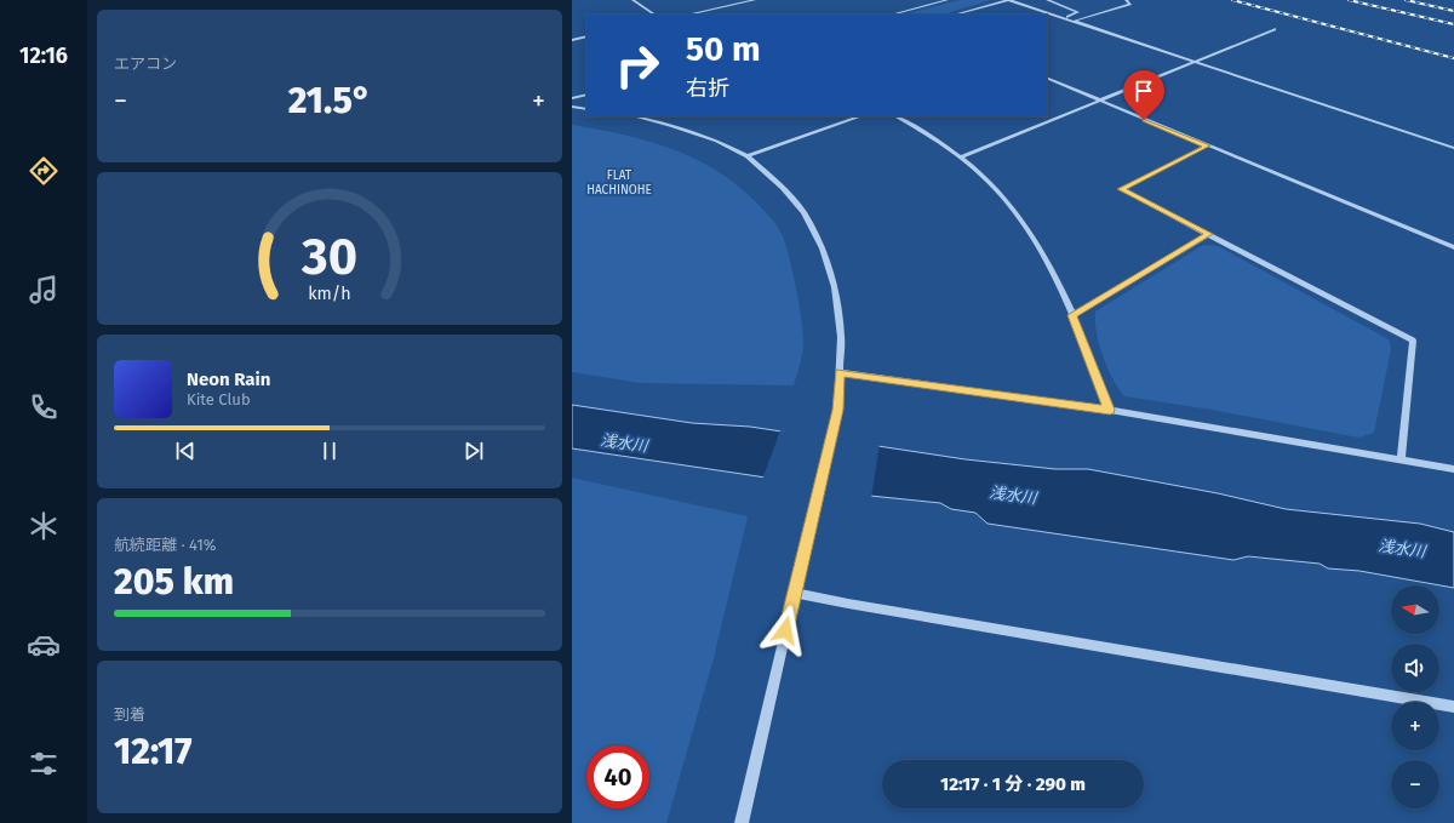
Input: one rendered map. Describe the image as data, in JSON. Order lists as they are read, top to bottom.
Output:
{
  "water": ["浅水川"],
  "parks": ["FLAT HACHINOHE"],
  "north": "left",
  "page": {
    "tabs": "12:16",
    "tile": [
      "エアコン",
      ["航続距離 · 41%", "205 km"],
      ["到着", "12:17"]
    ],
    "turn": ["50 m", "右折"],
    "heat": ["−", "21.5°", "+"],
    "song": ["Neon Rain", "Kite Club"],
    "map_buttons": ["+", "−"],
    "limit": "40",
    "trip": "12:17 · 1 分 · 290 m",
    "gauge": ["30", "km/h"]
  }
}
